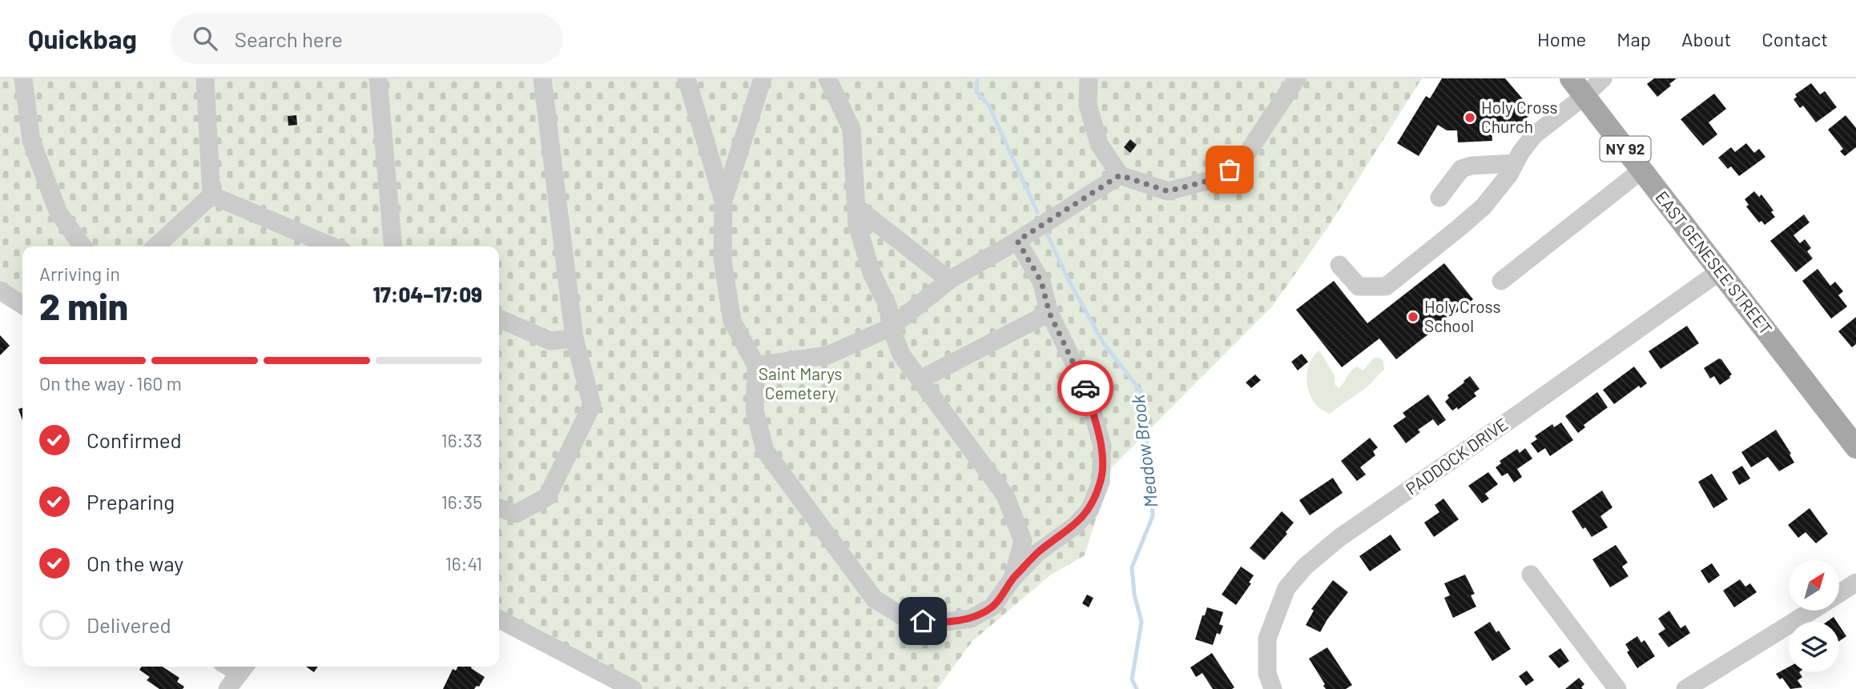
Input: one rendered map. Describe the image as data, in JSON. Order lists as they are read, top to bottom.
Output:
{
  "streets": {
    "main road": ["NY 92", "EAST GENESEE STREET"],
    "street": ["PADDOCK DRIVE"]
  },
  "crossings": [
    ["EAST GENESEE STREET", "PADDOCK DRIVE"]
  ],
  "water": ["Meadow Brook"],
  "parks": ["Saint Marys Cemetery"],
  "places": ["Holy Cross Church", "Holy Cross School"],
  "north": "top right",
  "page": {
    "header": "Quickbag",
    "search": "Search here",
    "nav": [
      "Home",
      "Map",
      "About",
      "Contact"
    ],
    "heading": ["2 min", "Arriving in", "17:04–17:09"],
    "bar": "On the way · 160 m",
    "list": [
      ["Confirmed", "16:33"],
      ["Preparing", "16:35"],
      ["On the way", "16:41"],
      "Delivered"
    ]
  }
}
